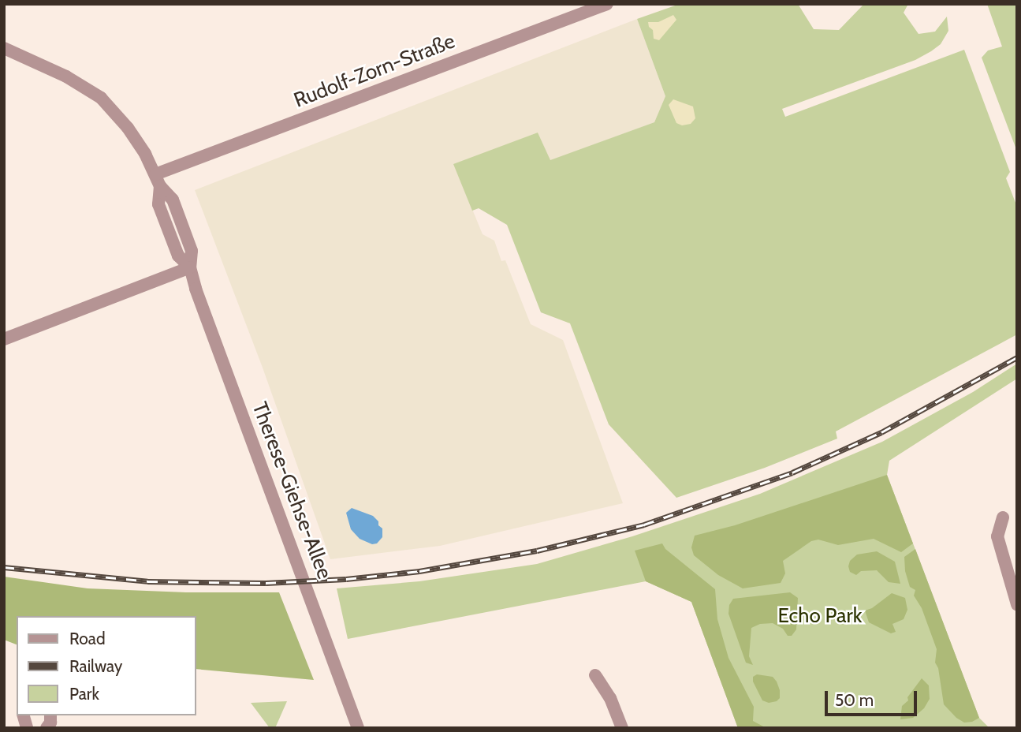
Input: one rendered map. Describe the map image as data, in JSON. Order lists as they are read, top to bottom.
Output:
{
  "streets": {
    "street": ["Rudolf-Zorn-Straße", "Therese-Giehse-Allee"]
  },
  "crossings": [
    ["Rudolf-Zorn-Straße", "Therese-Giehse-Allee"]
  ],
  "parks": ["Echo Park"],
  "legend": ["Road", "Railway", "Park"],
  "scale_bar": "50 m"
}
